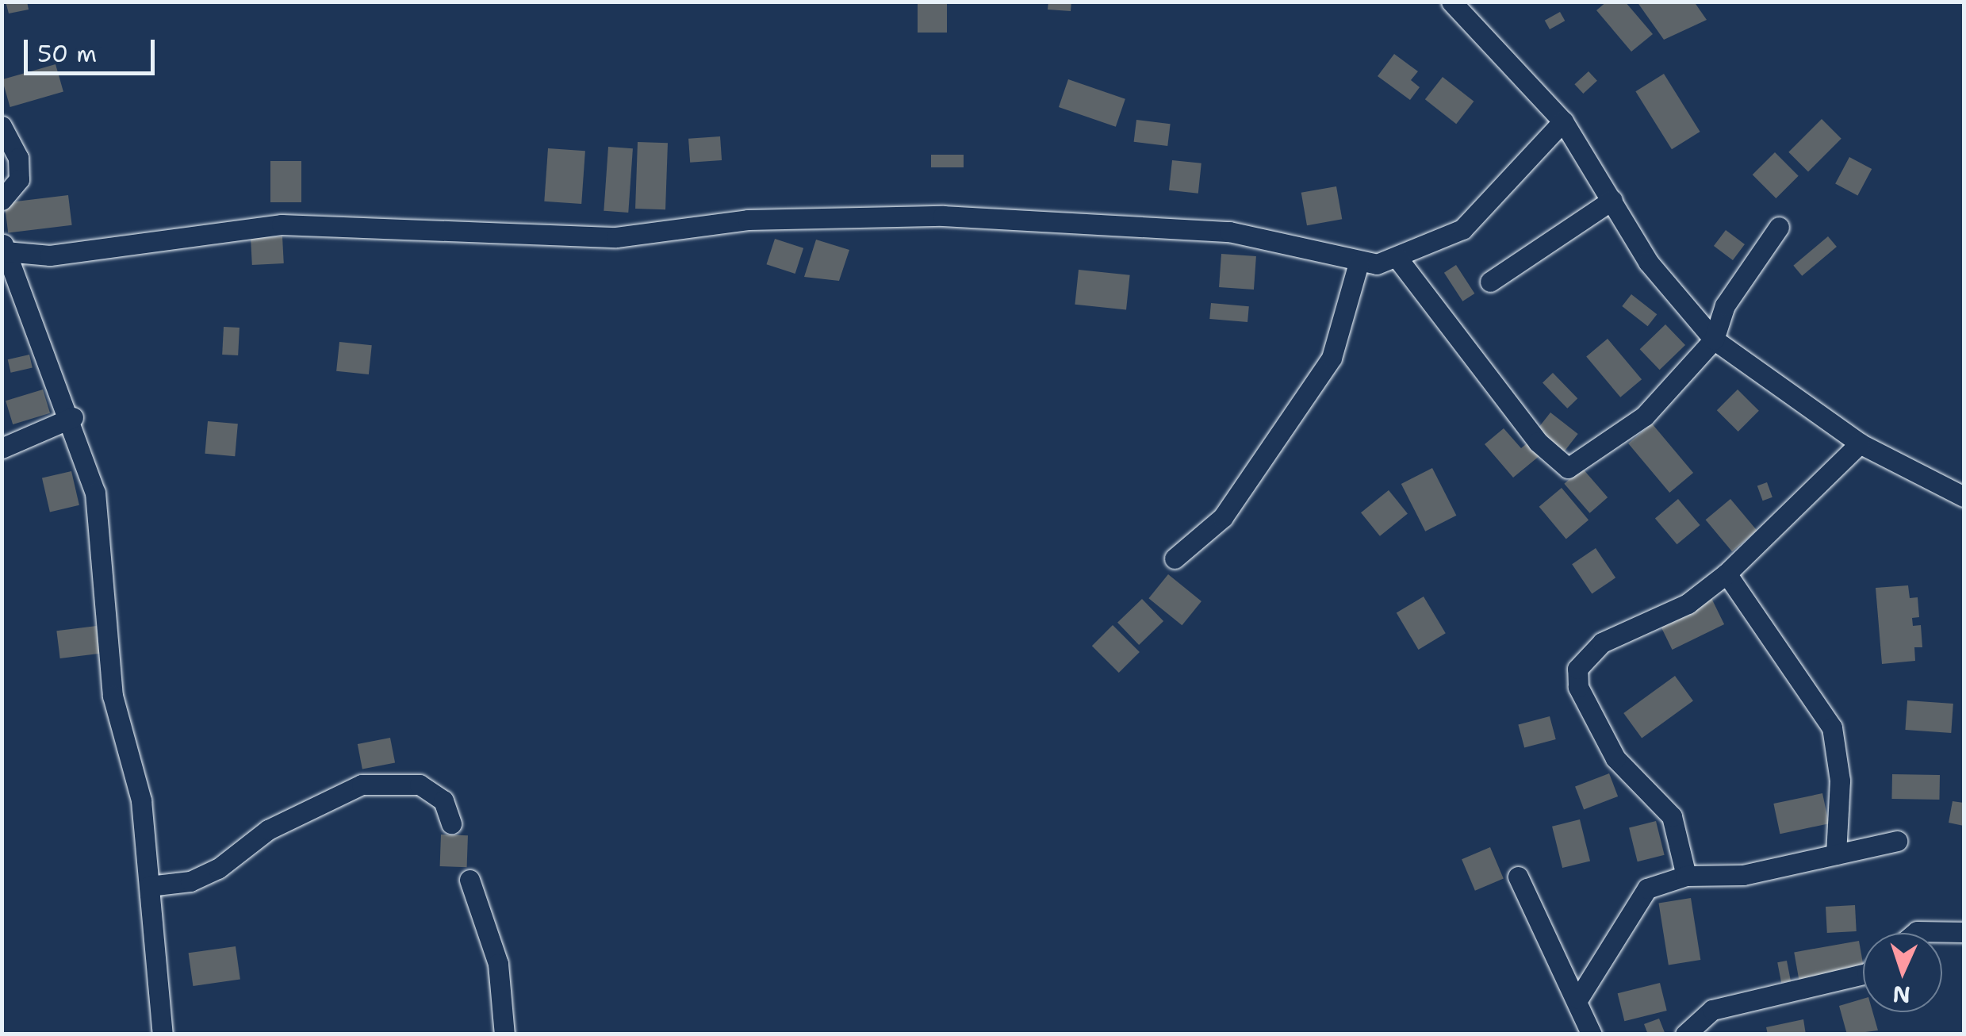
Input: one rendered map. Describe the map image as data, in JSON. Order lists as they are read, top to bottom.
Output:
{
  "scale_bar": "50 m",
  "north": "bottom"
}
